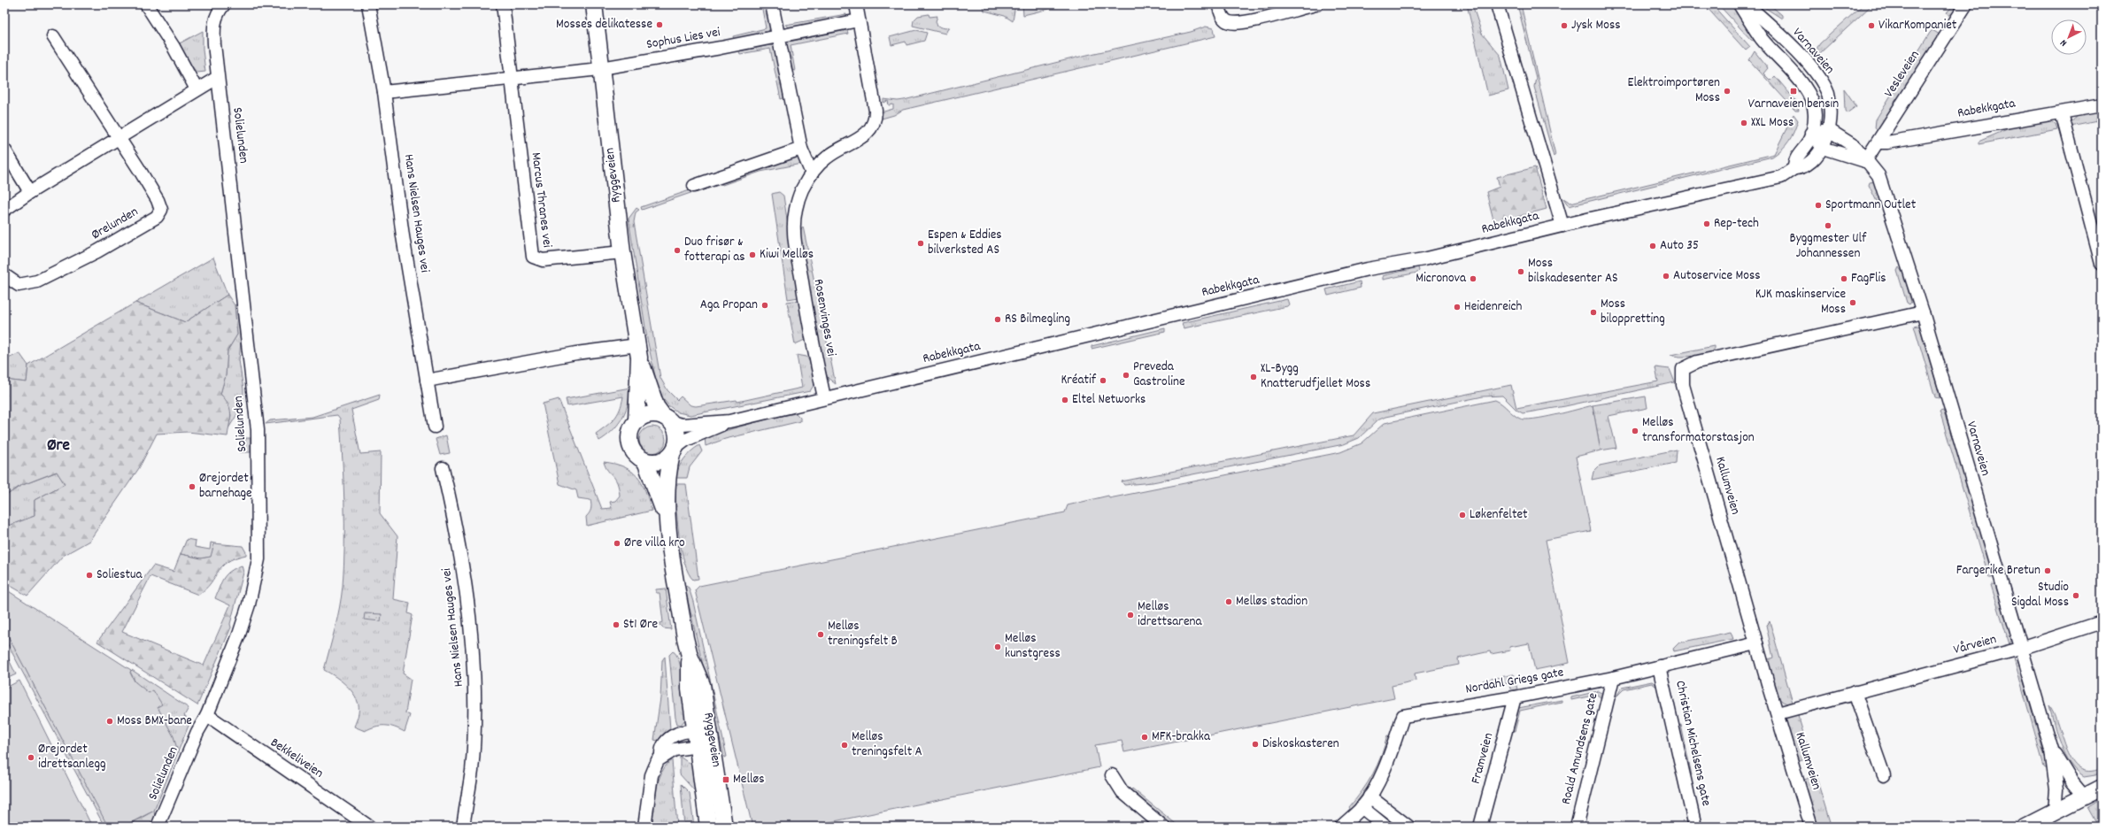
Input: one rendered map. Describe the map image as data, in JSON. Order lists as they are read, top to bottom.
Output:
{
  "streets": {
    "main road": ["Ryggeveien"],
    "street": [
      "Sophus Lies vei",
      "Varnaveien",
      "Vesleveien",
      "Rabekkgata",
      "Solielunden",
      "Marcus Thranes vei",
      "Hans Nielsen Hauges vei",
      "Ørelunden",
      "Rosenvinges vei",
      "Kallumveien",
      "Vårveien",
      "Nordahl Griegs gate",
      "Christian Michelsens gate",
      "Roald Amundsens gate",
      "Bekkeliveien",
      "Framveien"
    ]
  },
  "crossings": [
    ["Sophus Lies vei", "Ryggeveien"],
    ["Sophus Lies vei", "Marcus Thranes vei"],
    ["Sophus Lies vei", "Rosenvinges vei"],
    ["Varnaveien", "Vesleveien"],
    ["Varnaveien", "Rabekkgata"],
    ["Varnaveien", "Kallumveien"],
    ["Varnaveien", "Vårveien"],
    ["Vesleveien", "Rabekkgata"],
    ["Rabekkgata", "Ryggeveien"],
    ["Rabekkgata", "Rosenvinges vei"],
    ["Solielunden", "Bekkeliveien"],
    ["Ryggeveien", "Marcus Thranes vei"],
    ["Kallumveien", "Vårveien"],
    ["Kallumveien", "Nordahl Griegs gate"],
    ["Nordahl Griegs gate", "Christian Michelsens gate"],
    ["Nordahl Griegs gate", "Roald Amundsens gate"],
    ["Nordahl Griegs gate", "Framveien"]
  ],
  "districts": ["Øre"],
  "places": {
    "other": [
      "Mosses delikatesse",
      "Jysk Moss",
      "VikarKompaniet",
      "Elektroimportøren Moss",
      "XXL Moss",
      "Sportmann Outlet",
      "Rep-tech",
      "Byggmester Ulf Johannessen",
      "Espen & Eddies bilverksted AS",
      "Auto 35",
      "Duo frisør & fotterapi as",
      "Kiwi Melløs",
      "Moss bilskadesenter AS",
      "Autoservice Moss",
      "Micronova",
      "FagFlis",
      "KJK maskinservice Moss",
      "Aga Propan",
      "Heidenreich",
      "Moss biloppretting",
      "RS Bilmegling",
      "Preveda Gastroline",
      "XL-Bygg Knatterudfjellet Moss",
      "Kréatif",
      "Eltel Networks",
      "Melløs transformatorstasjon",
      "Ørejordet barnehage",
      "Løkenfeltet",
      "Øre villa kro",
      "Fargerike Bretun",
      "Soliestua",
      "Studio Sigdal Moss",
      "Melløs stadion",
      "Melløs idrettsarena",
      "St1 Øre",
      "Melløs treningsfelt B",
      "Melløs kunstgress",
      "Moss BMX-bane",
      "MFK-brakka",
      "Diskoskasteren",
      "Melløs treningsfelt A",
      "Ørejordet idrettsanlegg"
    ],
    "transit": ["Varnaveien bensin", "Melløs"]
  },
  "north": "bottom left"
}
